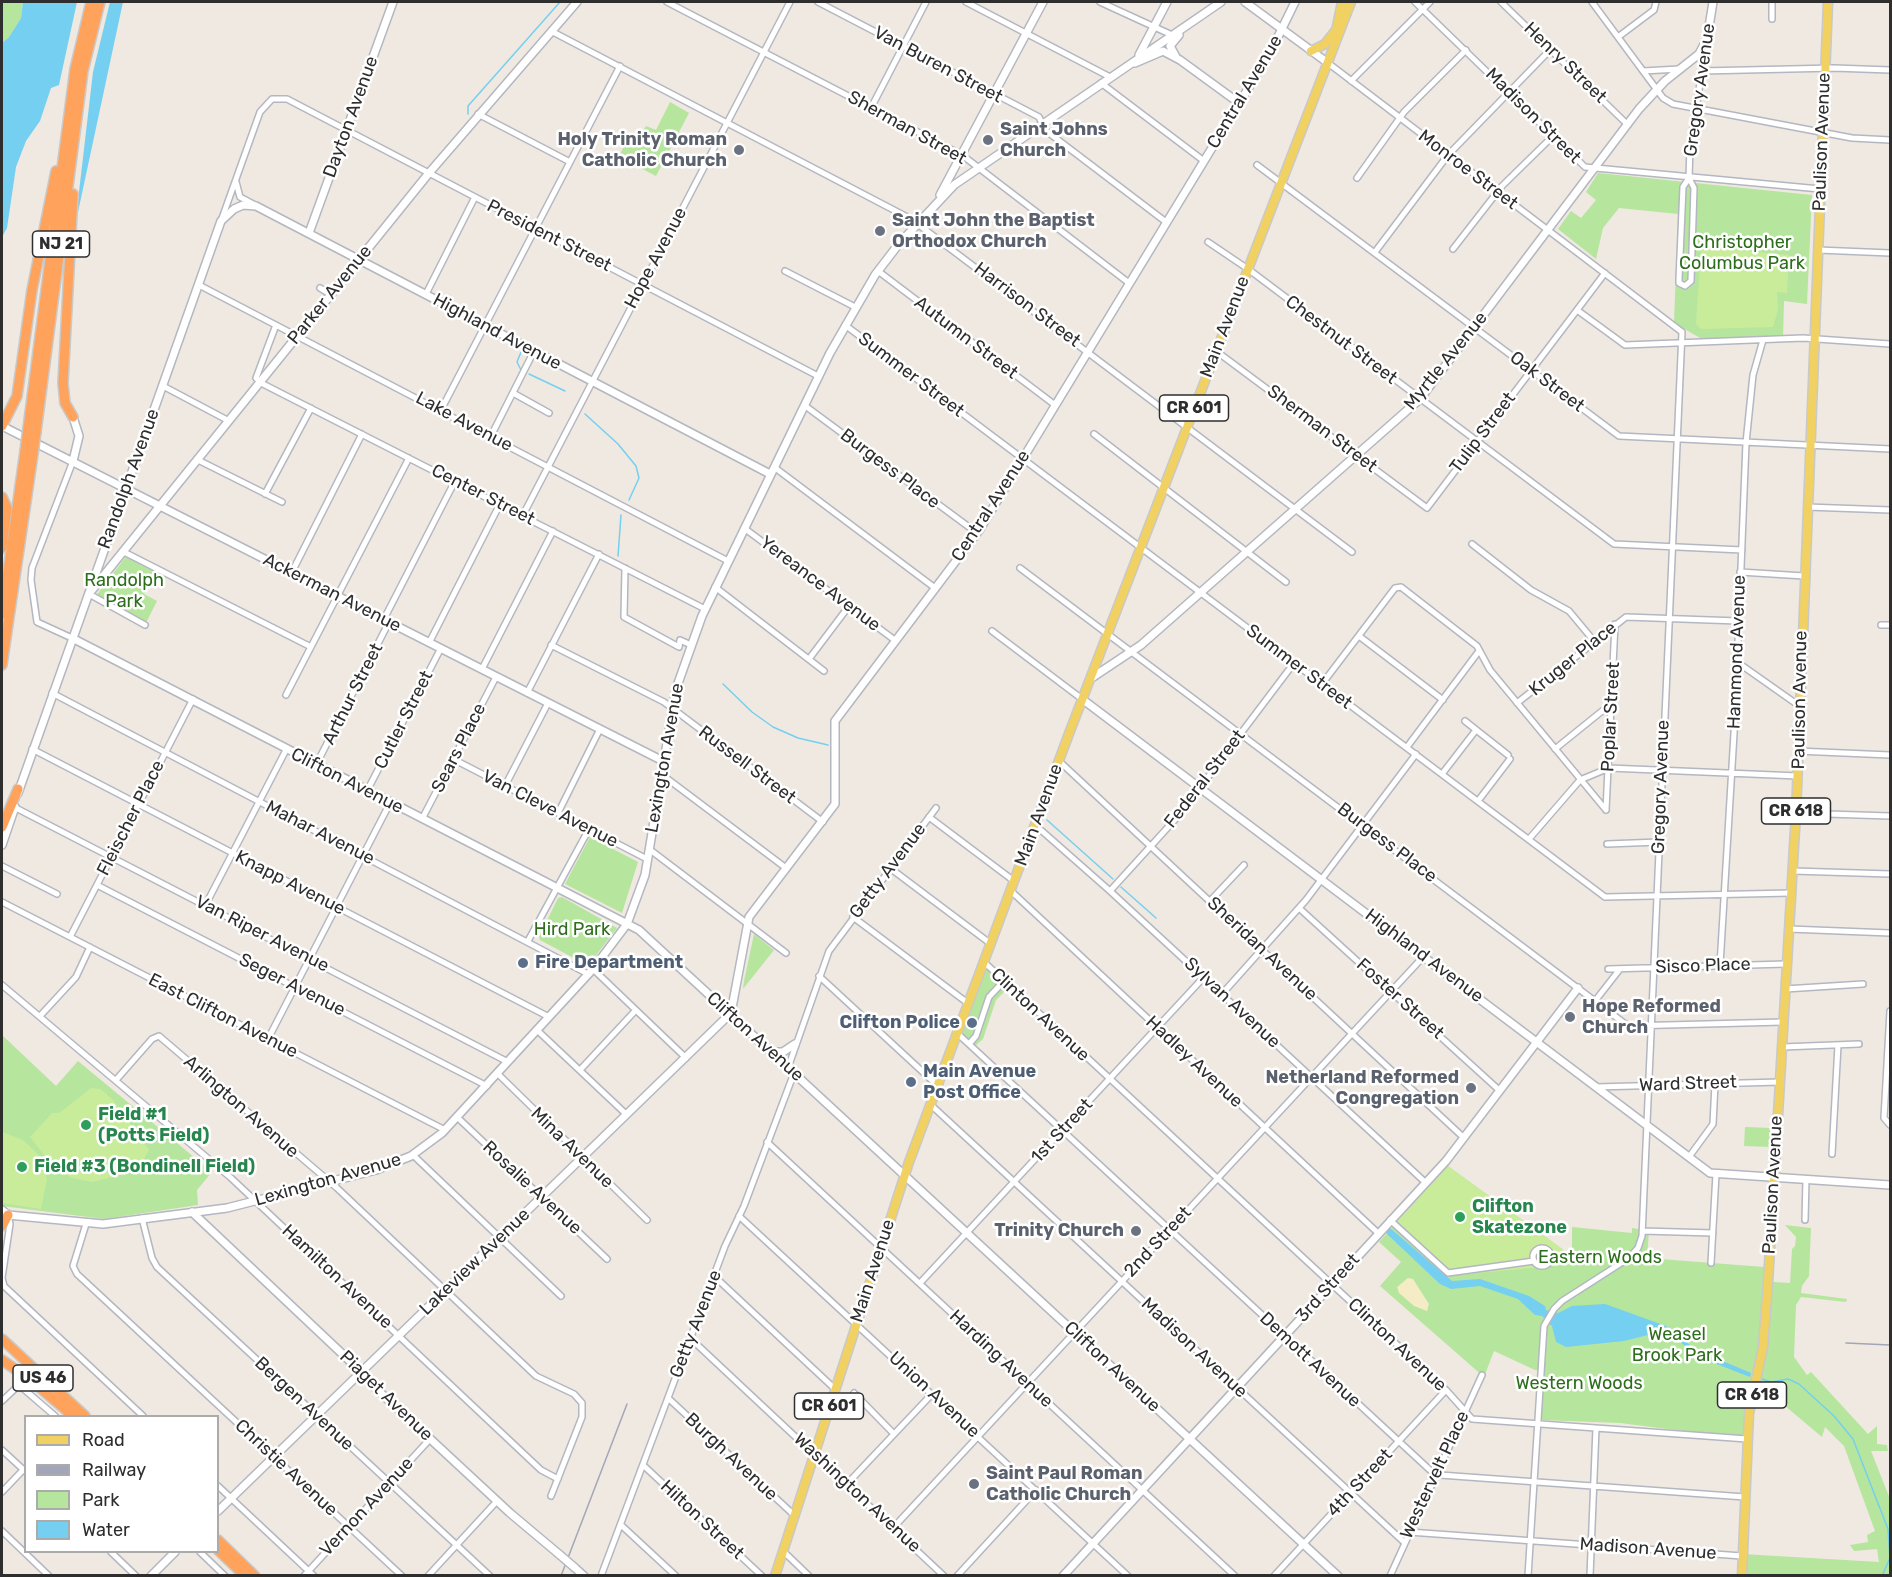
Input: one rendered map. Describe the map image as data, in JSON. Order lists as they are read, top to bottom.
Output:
{
  "streets": {
    "highway": ["NJ 21", "US 46"],
    "main road": [
      "Paulison Avenue",
      "Main Avenue",
      "CR 601",
      "CR 618"
    ],
    "street": [
      "Henry Street",
      "Van Buren Street",
      "Gregory Avenue",
      "Central Avenue",
      "Madison Street",
      "Dayton Avenue",
      "Sherman Street",
      "Monroe Street",
      "President Street",
      "Hope Avenue",
      "Parker Avenue",
      "Harrison Street",
      "Highland Avenue",
      "Autumn Street",
      "Chestnut Street",
      "Myrtle Avenue",
      "Summer Street",
      "Oak Street",
      "Lake Avenue",
      "Tulip Street",
      "Burgess Place",
      "Randolph Avenue",
      "Center Street",
      "Yereance Avenue",
      "Ackerman Avenue",
      "Hammond Avenue",
      "Kruger Place",
      "Arthur Street",
      "Poplar Street",
      "Cutler Street",
      "Sears Place",
      "Lexington Avenue",
      "Russell Street",
      "Federal Street",
      "Clifton Avenue",
      "Van Cleve Avenue",
      "Fleischer Place",
      "Mahar Avenue",
      "Getty Avenue",
      "Knapp Avenue",
      "Van Riper Avenue",
      "Sheridan Avenue",
      "Sisco Place",
      "Seger Avenue",
      "Foster Street",
      "Sylvan Avenue",
      "Clinton Avenue",
      "East Clifton Avenue",
      "Hadley Avenue",
      "Ward Street",
      "Arlington Avenue",
      "1st Street",
      "Mina Avenue",
      "Rosalie Avenue",
      "2nd Street",
      "Lakeview Avenue",
      "Hamilton Avenue",
      "3rd Street",
      "Madison Avenue",
      "Harding Avenue",
      "Demott Avenue",
      "Union Avenue",
      "Piaget Avenue",
      "Bergen Avenue",
      "Burgh Avenue",
      "Christie Avenue",
      "Westervelt Place",
      "4th Street",
      "Washington Avenue",
      "Vernon Avenue",
      "Hilton Street"
    ]
  },
  "crossings": [
    ["Henry Street", "Myrtle Avenue"],
    ["Van Buren Street", "Central Avenue"],
    ["Van Buren Street", "Lexington Avenue"],
    ["Gregory Avenue", "Madison Street"],
    ["Gregory Avenue", "Monroe Street"],
    ["Gregory Avenue", "Highland Avenue"],
    ["Gregory Avenue", "Chestnut Street"],
    ["Gregory Avenue", "Myrtle Avenue"],
    ["Gregory Avenue", "Summer Street"],
    ["Gregory Avenue", "Oak Street"],
    ["Gregory Avenue", "Burgess Place"],
    ["Gregory Avenue", "Kruger Place"],
    ["Gregory Avenue", "Sisco Place"],
    ["Gregory Avenue", "Ward Street"],
    ["Central Avenue", "Sherman Street"],
    ["Central Avenue", "Monroe Street"],
    ["Central Avenue", "Harrison Street"],
    ["Central Avenue", "Autumn Street"],
    ["Central Avenue", "Summer Street"],
    ["Central Avenue", "Burgess Place"],
    ["Central Avenue", "Yereance Avenue"],
    ["Central Avenue", "Russell Street"],
    ["Central Avenue", "Clifton Avenue"],
    ["Central Avenue", "Lakeview Avenue"],
    ["Madison Street", "Paulison Avenue"],
    ["Madison Street", "Myrtle Avenue"],
    ["Dayton Avenue", "President Street"],
    ["Dayton Avenue", "Highland Avenue"],
    ["Sherman Street", "Hope Avenue"],
    ["Sherman Street", "Main Avenue"],
    ["Sherman Street", "Myrtle Avenue"],
    ["Sherman Street", "Tulip Street"],
    ["Sherman Street", "Lexington Avenue"],
    ["Paulison Avenue", "Highland Avenue"],
    ["Paulison Avenue", "Summer Street"],
    ["Paulison Avenue", "Oak Street"],
    ["Paulison Avenue", "Burgess Place"],
    ["Paulison Avenue", "Sisco Place"],
    ["Paulison Avenue", "Clinton Avenue"],
    ["Paulison Avenue", "Ward Street"],
    ["Paulison Avenue", "Madison Avenue"],
    ["Monroe Street", "Main Avenue"],
    ["Monroe Street", "Myrtle Avenue"],
    ["Monroe Street", "Tulip Street"],
    ["President Street", "Hope Avenue"],
    ["President Street", "Parker Avenue"],
    ["President Street", "Randolph Avenue"],
    ["President Street", "Lexington Avenue"],
    ["Hope Avenue", "Harrison Street"],
    ["Hope Avenue", "Highland Avenue"],
    ["Hope Avenue", "Lake Avenue"],
    ["Hope Avenue", "Center Street"],
    ["Parker Avenue", "Harrison Street"],
    ["Parker Avenue", "Highland Avenue"],
    ["Parker Avenue", "Lake Avenue"],
    ["Parker Avenue", "Randolph Avenue"],
    ["Parker Avenue", "Center Street"],
    ["Parker Avenue", "Ackerman Avenue"],
    ["Harrison Street", "Main Avenue"],
    ["Harrison Street", "Myrtle Avenue"],
    ["Harrison Street", "Lexington Avenue"],
    ["Main Avenue", "Highland Avenue"],
    ["Main Avenue", "Chestnut Street"],
    ["Main Avenue", "Myrtle Avenue"],
    ["Main Avenue", "Summer Street"],
    ["Main Avenue", "Oak Street"],
    ["Main Avenue", "Burgess Place"],
    ["Main Avenue", "Clifton Avenue"],
    ["Main Avenue", "Sheridan Avenue"],
    ["Main Avenue", "Sylvan Avenue"],
    ["Main Avenue", "Clinton Avenue"],
    ["Main Avenue", "Hadley Avenue"],
    ["Main Avenue", "Madison Avenue"],
    ["Main Avenue", "Harding Avenue"],
    ["Main Avenue", "Demott Avenue"],
    ["Main Avenue", "Union Avenue"],
    ["Main Avenue", "Burgh Avenue"],
    ["Main Avenue", "Washington Avenue"],
    ["Highland Avenue", "Randolph Avenue"],
    ["Highland Avenue", "Lexington Avenue"],
    ["Highland Avenue", "Federal Street"],
    ["Highland Avenue", "Ward Street"],
    ["Highland Avenue", "2nd Street"],
    ["Highland Avenue", "3rd Street"],
    ["Autumn Street", "Lexington Avenue"],
    ["Chestnut Street", "Myrtle Avenue"],
    ["Chestnut Street", "Tulip Street"],
    ["Myrtle Avenue", "Summer Street"],
    ["Myrtle Avenue", "Oak Street"],
    ["Myrtle Avenue", "Burgess Place"],
    ["Summer Street", "Hammond Avenue"],
    ["Summer Street", "Lexington Avenue"],
    ["Summer Street", "Federal Street"],
    ["Oak Street", "Tulip Street"],
    ["Oak Street", "Hammond Avenue"],
    ["Lake Avenue", "Randolph Avenue"],
    ["Lake Avenue", "Lexington Avenue"],
    ["Burgess Place", "Lexington Avenue"],
    ["Burgess Place", "Federal Street"],
    ["Burgess Place", "3rd Street"],
    ["Randolph Avenue", "Ackerman Avenue"],
    ["Randolph Avenue", "Clifton Avenue"],
    ["Randolph Avenue", "Mahar Avenue"],
    ["Randolph Avenue", "Knapp Avenue"],
    ["Randolph Avenue", "Van Riper Avenue"],
    ["Center Street", "Arthur Street"],
    ["Center Street", "Cutler Street"],
    ["Center Street", "Lexington Avenue"],
    ["Yereance Avenue", "Lexington Avenue"],
    ["Ackerman Avenue", "Arthur Street"],
    ["Ackerman Avenue", "Cutler Street"],
    ["Ackerman Avenue", "Sears Place"],
    ["Ackerman Avenue", "Lexington Avenue"],
    ["Hammond Avenue", "Kruger Place"],
    ["Hammond Avenue", "Sisco Place"],
    ["Kruger Place", "Poplar Street"],
    ["Arthur Street", "Clifton Avenue"],
    ["Cutler Street", "Clifton Avenue"],
    ["Sears Place", "Clifton Avenue"],
    ["Sears Place", "Van Cleve Avenue"],
    ["Lexington Avenue", "Russell Street"],
    ["Lexington Avenue", "Clifton Avenue"],
    ["Lexington Avenue", "Van Cleve Avenue"],
    ["Lexington Avenue", "Mahar Avenue"],
    ["Lexington Avenue", "Knapp Avenue"],
    ["Lexington Avenue", "Van Riper Avenue"],
    ["Lexington Avenue", "Seger Avenue"],
    ["Lexington Avenue", "East Clifton Avenue"],
    ["Lexington Avenue", "Arlington Avenue"],
    ["Lexington Avenue", "Mina Avenue"],
    ["Lexington Avenue", "Rosalie Avenue"],
    ["Lexington Avenue", "Hamilton Avenue"],
    ["Lexington Avenue", "Piaget Avenue"],
    ["Lexington Avenue", "Bergen Avenue"],
    ["Lexington Avenue", "Christie Avenue"],
    ["Federal Street", "Sheridan Avenue"],
    ["Federal Street", "Sylvan Avenue"],
    ["Clifton Avenue", "Fleischer Place"],
    ["Clifton Avenue", "Getty Avenue"],
    ["Clifton Avenue", "1st Street"],
    ["Clifton Avenue", "2nd Street"],
    ["Clifton Avenue", "Lakeview Avenue"],
    ["Clifton Avenue", "3rd Street"],
    ["Clifton Avenue", "4th Street"],
    ["Fleischer Place", "Mahar Avenue"],
    ["Fleischer Place", "Knapp Avenue"],
    ["Fleischer Place", "Van Riper Avenue"],
    ["Fleischer Place", "Seger Avenue"],
    ["Fleischer Place", "East Clifton Avenue"],
    ["Mahar Avenue", "Lakeview Avenue"],
    ["Getty Avenue", "Harding Avenue"],
    ["Getty Avenue", "Union Avenue"],
    ["Getty Avenue", "Burgh Avenue"],
    ["Getty Avenue", "Washington Avenue"],
    ["Getty Avenue", "Hilton Street"],
    ["Sheridan Avenue", "2nd Street"],
    ["Sheridan Avenue", "3rd Street"],
    ["Foster Street", "2nd Street"],
    ["Foster Street", "3rd Street"],
    ["Sylvan Avenue", "1st Street"],
    ["Sylvan Avenue", "2nd Street"],
    ["Sylvan Avenue", "3rd Street"],
    ["Clinton Avenue", "1st Street"],
    ["Clinton Avenue", "2nd Street"],
    ["Clinton Avenue", "3rd Street"],
    ["Clinton Avenue", "Westervelt Place"],
    ["Clinton Avenue", "4th Street"],
    ["Hadley Avenue", "1st Street"],
    ["Hadley Avenue", "2nd Street"],
    ["Hadley Avenue", "3rd Street"],
    ["Arlington Avenue", "Lakeview Avenue"],
    ["Arlington Avenue", "Hamilton Avenue"],
    ["1st Street", "Madison Avenue"],
    ["1st Street", "Harding Avenue"],
    ["1st Street", "Demott Avenue"],
    ["Mina Avenue", "Lakeview Avenue"],
    ["Rosalie Avenue", "Lakeview Avenue"],
    ["2nd Street", "Madison Avenue"],
    ["2nd Street", "Harding Avenue"],
    ["2nd Street", "Demott Avenue"],
    ["2nd Street", "Union Avenue"],
    ["2nd Street", "Washington Avenue"],
    ["Lakeview Avenue", "Hamilton Avenue"],
    ["Lakeview Avenue", "Piaget Avenue"],
    ["Lakeview Avenue", "Bergen Avenue"],
    ["Lakeview Avenue", "Christie Avenue"],
    ["3rd Street", "Madison Avenue"],
    ["3rd Street", "Harding Avenue"],
    ["3rd Street", "Demott Avenue"],
    ["3rd Street", "Union Avenue"],
    ["Madison Avenue", "Westervelt Place"],
    ["Madison Avenue", "4th Street"],
    ["Demott Avenue", "Westervelt Place"],
    ["Demott Avenue", "4th Street"],
    ["Piaget Avenue", "Vernon Avenue"],
    ["Bergen Avenue", "Vernon Avenue"],
    ["Christie Avenue", "Vernon Avenue"]
  ],
  "parks": [
    "Christopher Columbus Park",
    "Randolph Park",
    "Hird Park",
    "Eastern Woods",
    "Weasel Brook Park",
    "Western Woods"
  ],
  "places": [
    "Saint Johns Church",
    "Holy Trinity Roman Catholic Church",
    "Saint John the Baptist Orthodox Church",
    "Fire Department",
    "Hope Reformed Church",
    "Clifton Police",
    "Main Avenue Post Office",
    "Netherland Reformed Congregation",
    "Field #1 (Potts Field)",
    "Field #3 (Bondinell Field)",
    "Clifton Skatezone",
    "Trinity Church",
    "Saint Paul Roman Catholic Church"
  ],
  "legend": [
    "Road",
    "Railway",
    "Park",
    "Water"
  ]
}
